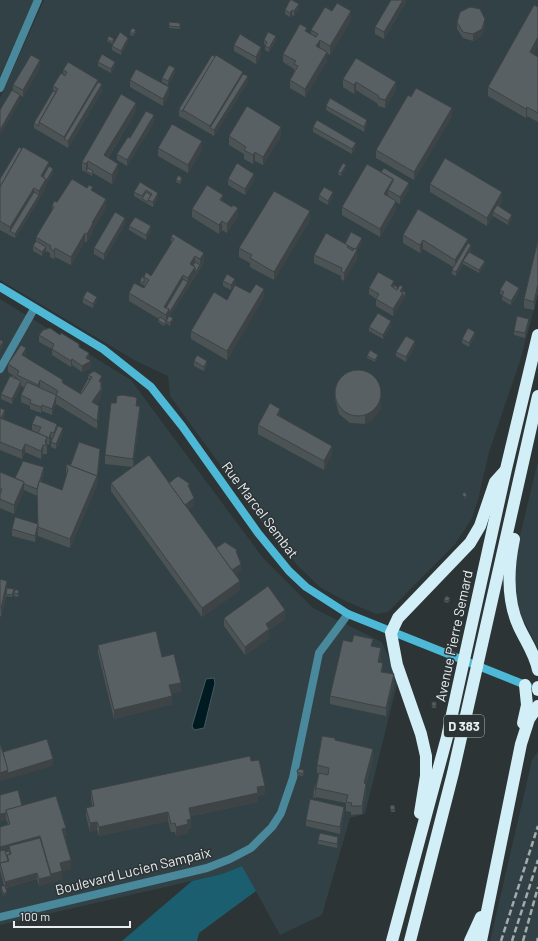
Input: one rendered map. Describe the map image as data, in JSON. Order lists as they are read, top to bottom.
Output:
{
  "streets": {
    "highway": ["Avenue Pierre Semard", "D 383"],
    "main road": ["Rue Marcel Sembat"],
    "street": ["Boulevard Lucien Sampaix"]
  },
  "crossings": [
    ["Rue Marcel Sembat", "Boulevard Lucien Sampaix"]
  ],
  "scale_bar": "100 m"
}
